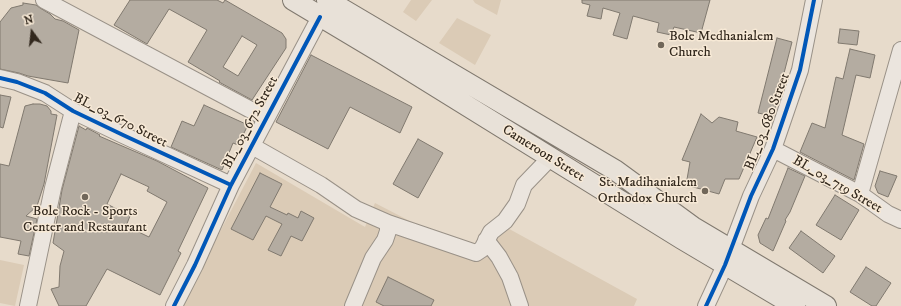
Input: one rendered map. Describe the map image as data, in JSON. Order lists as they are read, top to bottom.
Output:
{
  "streets": {
    "main road": ["Cameroon Street"],
    "street": [
      "BL_03_670 Street",
      "BL_03_680 Street",
      "BL_03_672 Street",
      "BL_03_719 Street"
    ]
  },
  "crossings": [
    ["BL_03_670 Street", "BL_03_672 Street"],
    ["BL_03_680 Street", "Cameroon Street"],
    ["BL_03_680 Street", "BL_03_719 Street"],
    ["BL_03_672 Street", "Cameroon Street"]
  ],
  "places": ["Bole Medhanialem Church", "St. Madihanialem Orthodox Church", "Bole Rock - Sports Center and Restaurant"],
  "north": "top"
}
